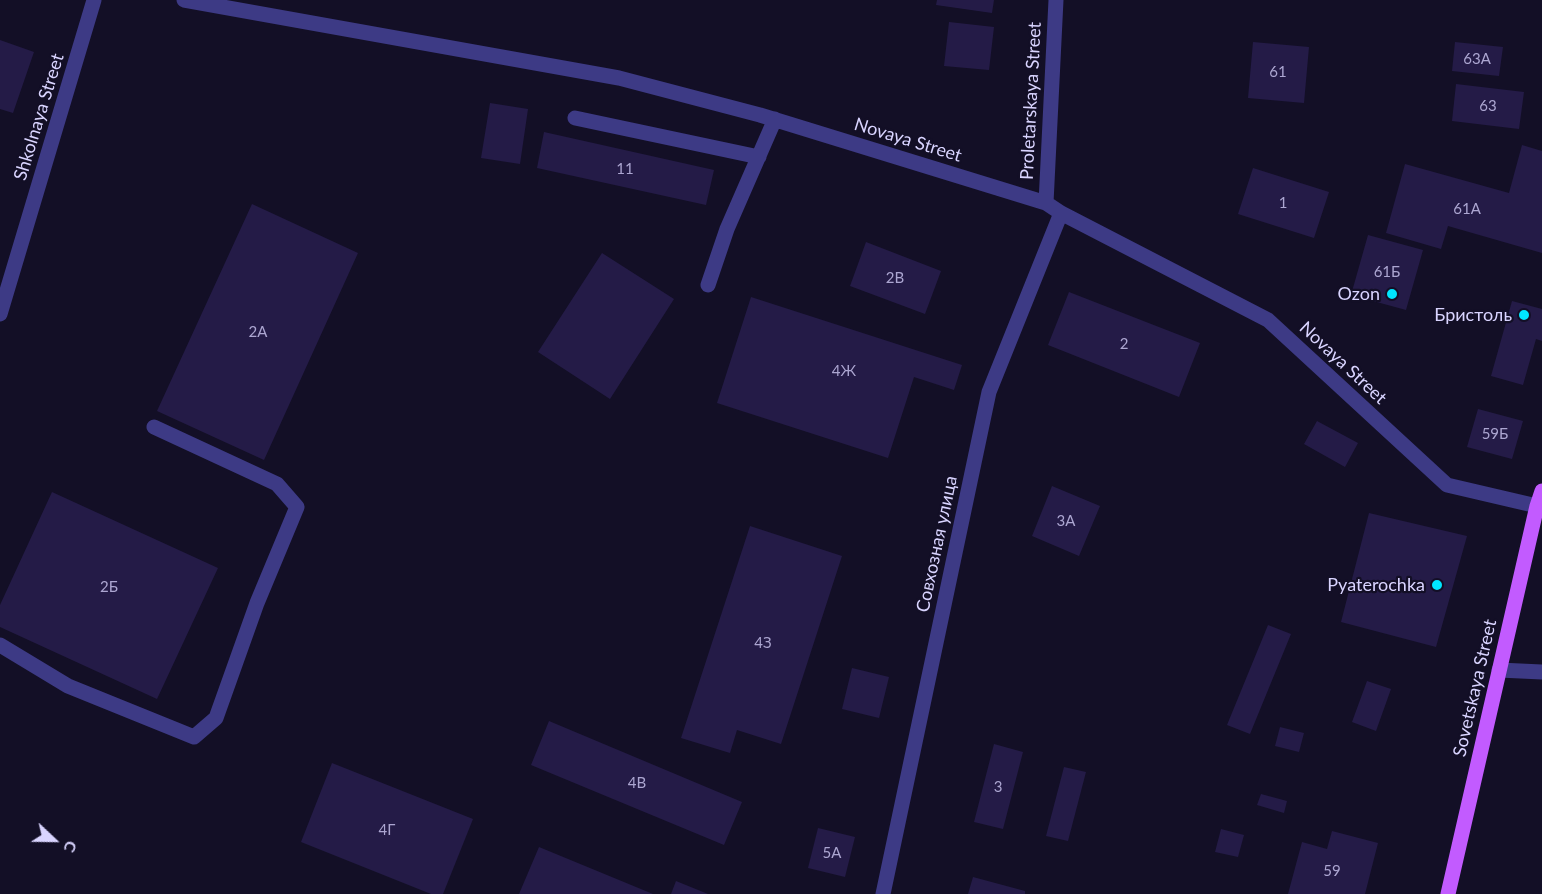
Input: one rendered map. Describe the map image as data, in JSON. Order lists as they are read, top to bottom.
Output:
{
  "streets": {
    "main road": ["Sovetskaya Street"],
    "street": [
      "Proletarskaya Street",
      "Shkolnaya Street",
      "Novaya Street",
      "Совхозная улица"
    ]
  },
  "crossings": [
    ["Proletarskaya Street", "Novaya Street"],
    ["Novaya Street", "Совхозная улица"],
    ["Novaya Street", "Sovetskaya Street"]
  ],
  "places": ["Ozon", "Бристоль", "Pyaterochka"],
  "house_numbers": [
    "63А",
    "61",
    "63",
    "11",
    "1",
    "61А",
    "61Б",
    "2В",
    "2А",
    "2",
    "4Ж",
    "59Б",
    "3А",
    "2Б",
    "4З",
    "4В",
    "3",
    "4Г",
    "5А",
    "59"
  ],
  "north": "right"
}
